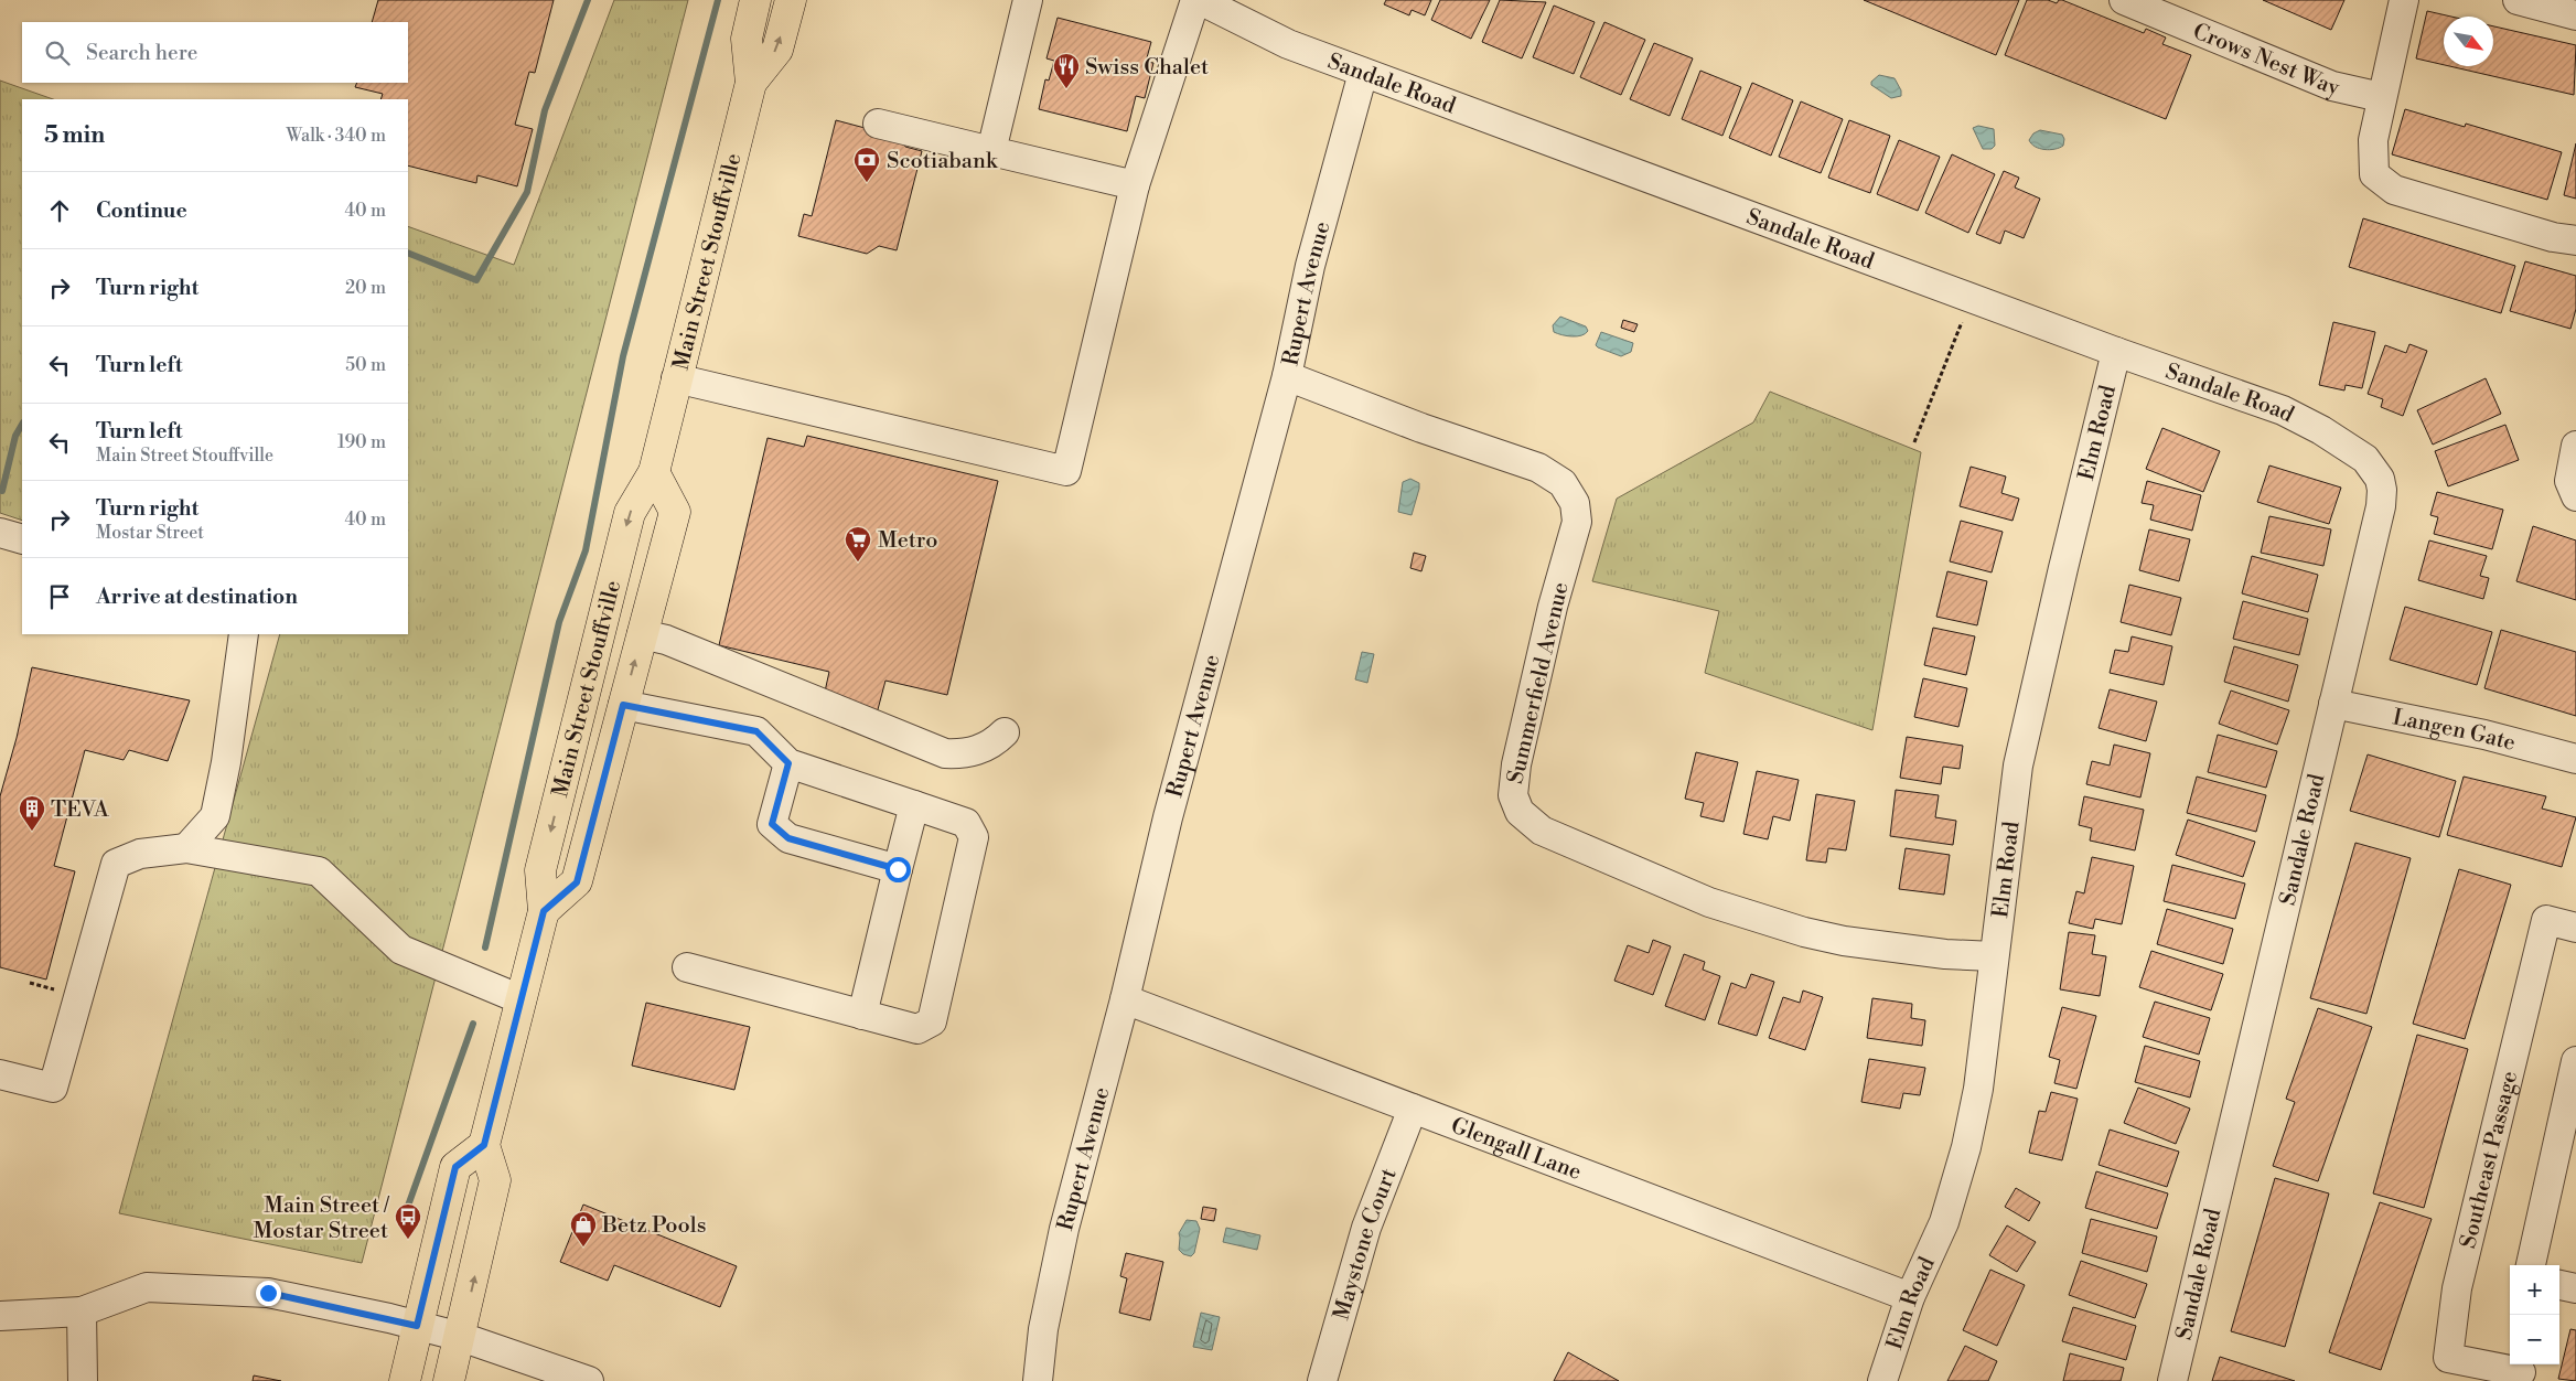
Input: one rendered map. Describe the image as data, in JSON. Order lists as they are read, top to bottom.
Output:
{
  "streets": {
    "main road": ["Main Street Stouffville"],
    "street": [
      "Crows Nest Way",
      "Sandale Road",
      "Rupert Avenue",
      "Elm Road",
      "Summerfield Avenue",
      "Langen Gate",
      "Glengall Lane",
      "Southeast Passage",
      "Maystone Court"
    ]
  },
  "crossings": [
    ["Sandale Road", "Rupert Avenue"],
    ["Sandale Road", "Elm Road"],
    ["Sandale Road", "Langen Gate"],
    ["Rupert Avenue", "Summerfield Avenue"],
    ["Rupert Avenue", "Glengall Lane"],
    ["Elm Road", "Summerfield Avenue"],
    ["Elm Road", "Glengall Lane"],
    ["Glengall Lane", "Maystone Court"]
  ],
  "places": {
    "restaurant": ["Swiss Chalet"],
    "bank": ["Scotiabank"],
    "supermarket": ["Metro"],
    "building": ["TEVA"],
    "bus stop": ["Main Street / Mostar Street"],
    "shop": ["Betz Pools"]
  },
  "north": "bottom right",
  "page": {
    "search": "Search here",
    "heading": ["5 min", "Walk · 340 m"],
    "list": [
      ["Continue", "40 m"],
      ["Turn right", "20 m"],
      ["Turn left", "50 m"],
      ["Turn left", "Main Street Stouffville", "190 m"],
      ["Turn right", "Mostar Street", "40 m"],
      "Arrive at destination"
    ],
    "map_buttons": ["+", "−"]
  }
}
